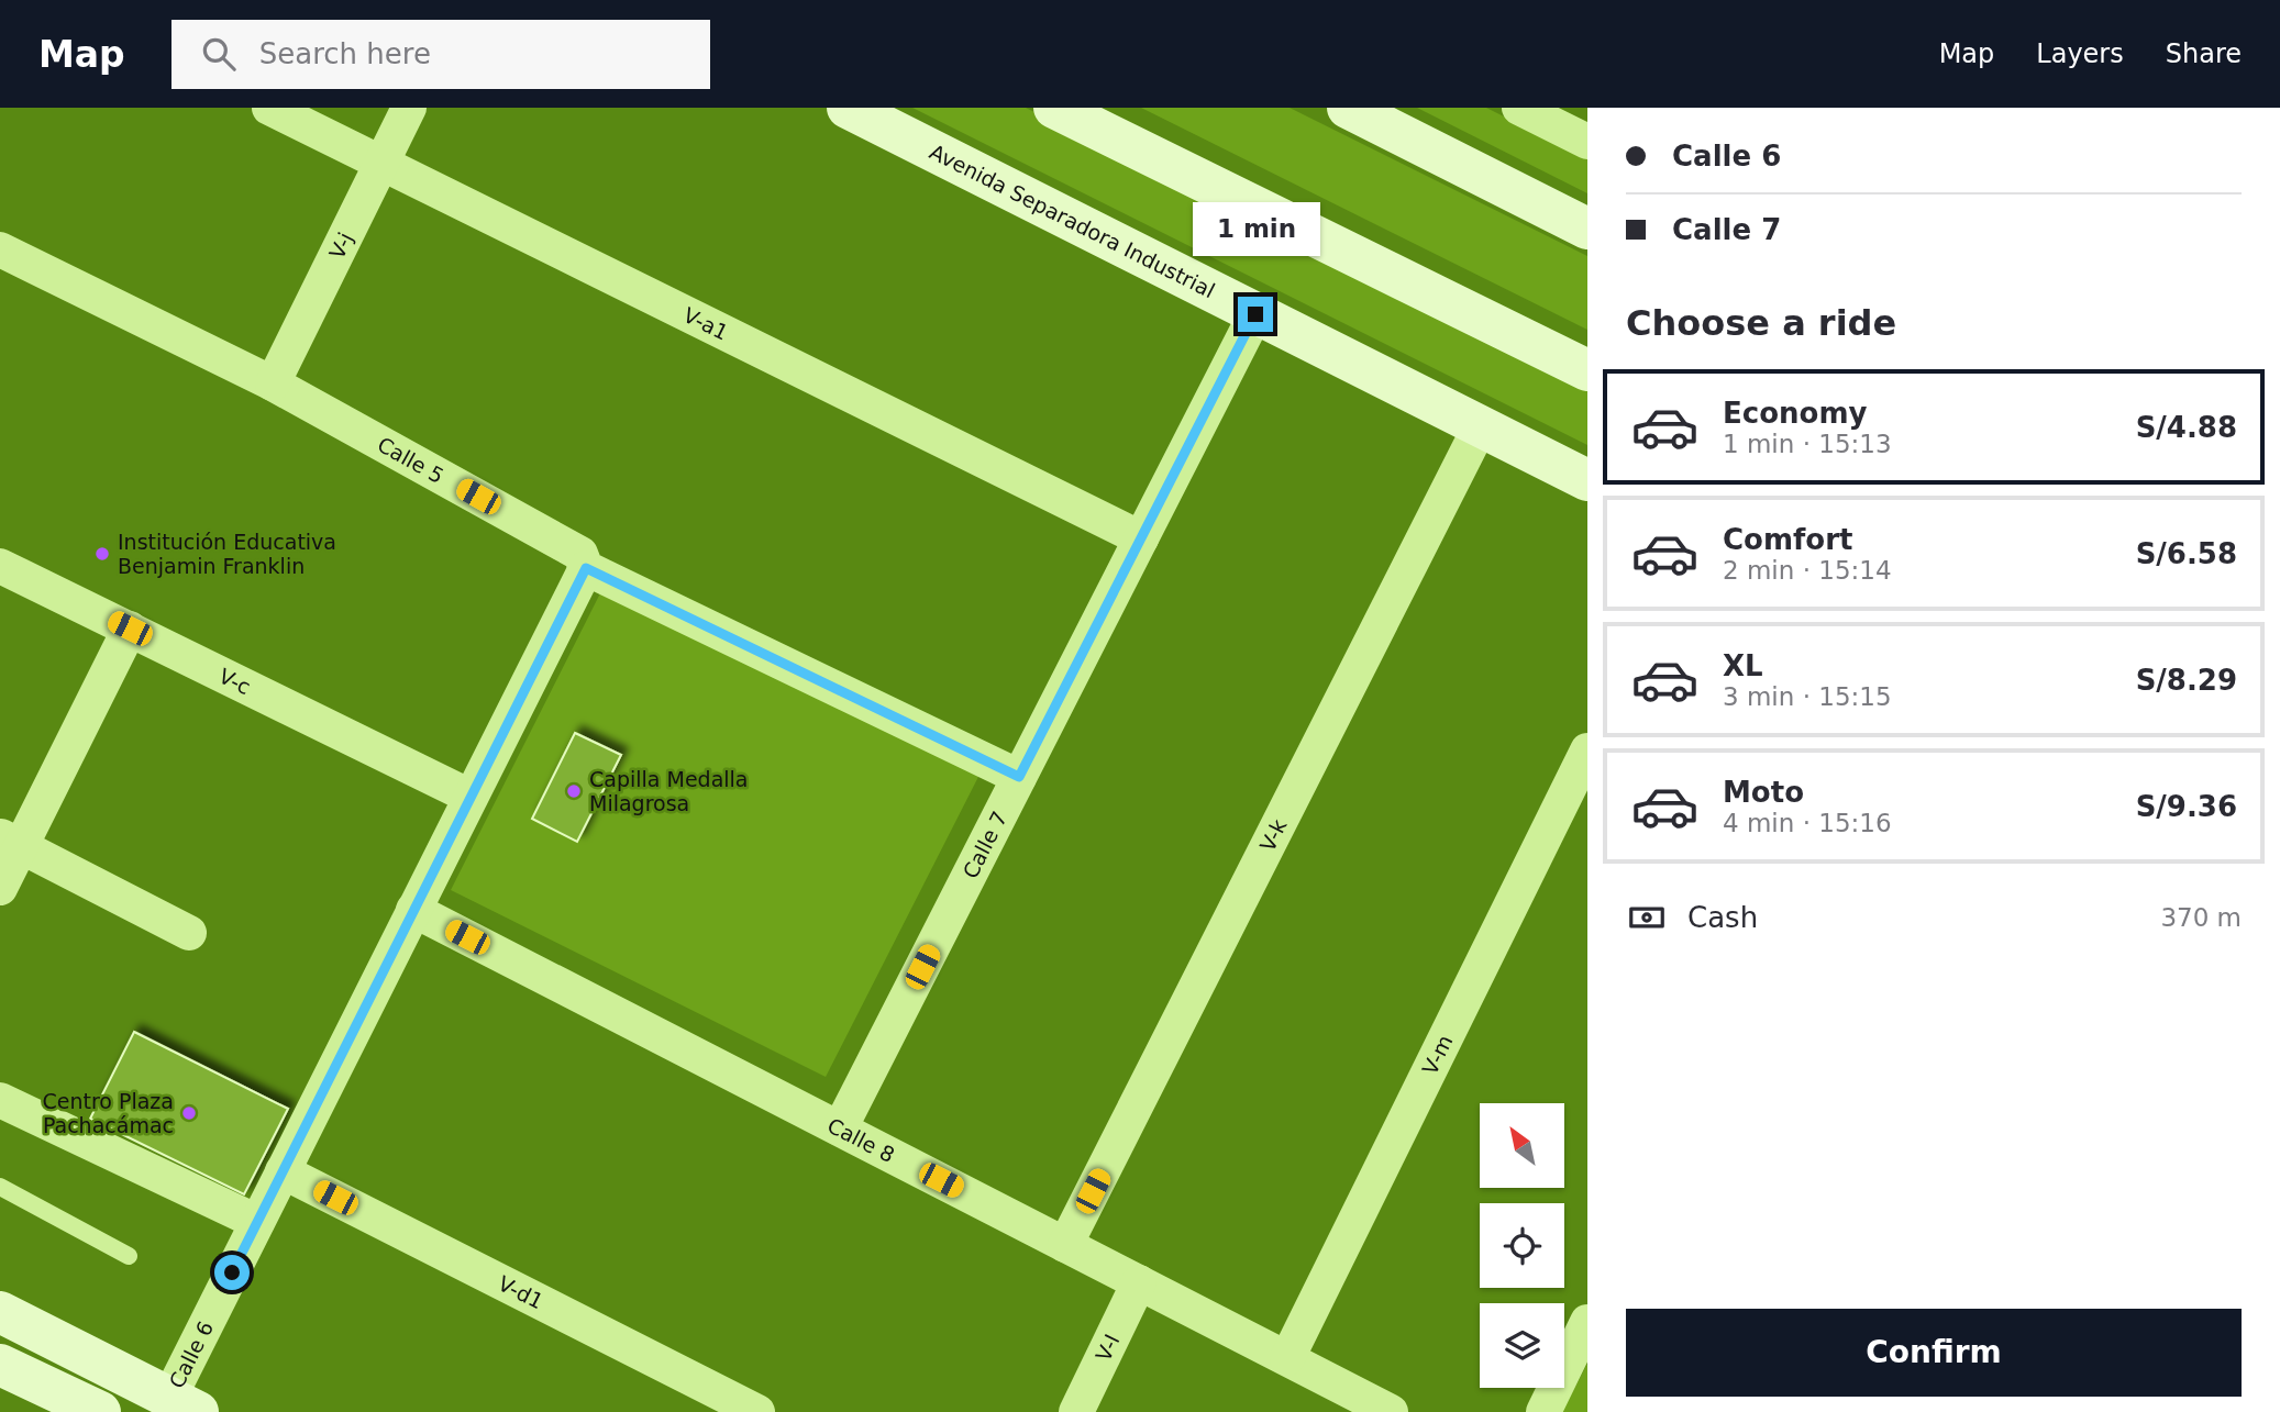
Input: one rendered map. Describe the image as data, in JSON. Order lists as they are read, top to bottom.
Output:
{
  "streets": {
    "street": [
      "Avenida Separadora Industrial",
      "V-j",
      "V-a1",
      "Calle 5",
      "V-c",
      "V-k",
      "Calle 7",
      "V-m",
      "Calle 8",
      "V-d1",
      "V-I",
      "Calle 6"
    ]
  },
  "crossings": [
    ["Avenida Separadora Industrial", "V-k"],
    ["Avenida Separadora Industrial", "Calle 7"],
    ["V-j", "V-a1"],
    ["V-j", "Calle 5"],
    ["V-a1", "Calle 7"],
    ["Calle 5", "Calle 7"],
    ["Calle 5", "Calle 6"],
    ["V-c", "Calle 6"],
    ["V-k", "Calle 8"],
    ["Calle 7", "Calle 8"],
    ["V-m", "Calle 8"],
    ["Calle 8", "V-I"],
    ["Calle 8", "Calle 6"],
    ["V-d1", "Calle 6"]
  ],
  "places": ["Institución Educativa Benjamin Franklin", "Capilla Medalla Milagrosa", "Centro Plaza Pachacámac"],
  "north": "top left",
  "page": {
    "header": "Map",
    "search": "Search here",
    "nav": ["Map", "Layers", "Share"],
    "banner": ["Calle 6", "Calle 7"],
    "bubble": "1 min",
    "heading": "Choose a ride",
    "list": [
      {
        "name": "Economy",
        "note": "1 min · 15:13",
        "value": "S/4.88"
      },
      {
        "name": "Comfort",
        "note": "2 min · 15:14",
        "value": "S/6.58"
      },
      {
        "name": "XL",
        "note": "3 min · 15:15",
        "value": "S/8.29"
      },
      {
        "name": "Moto",
        "note": "4 min · 15:16",
        "value": "S/9.36"
      }
    ],
    "pay": ["Cash", "370 m"],
    "buttons": "Confirm"
  }
}
